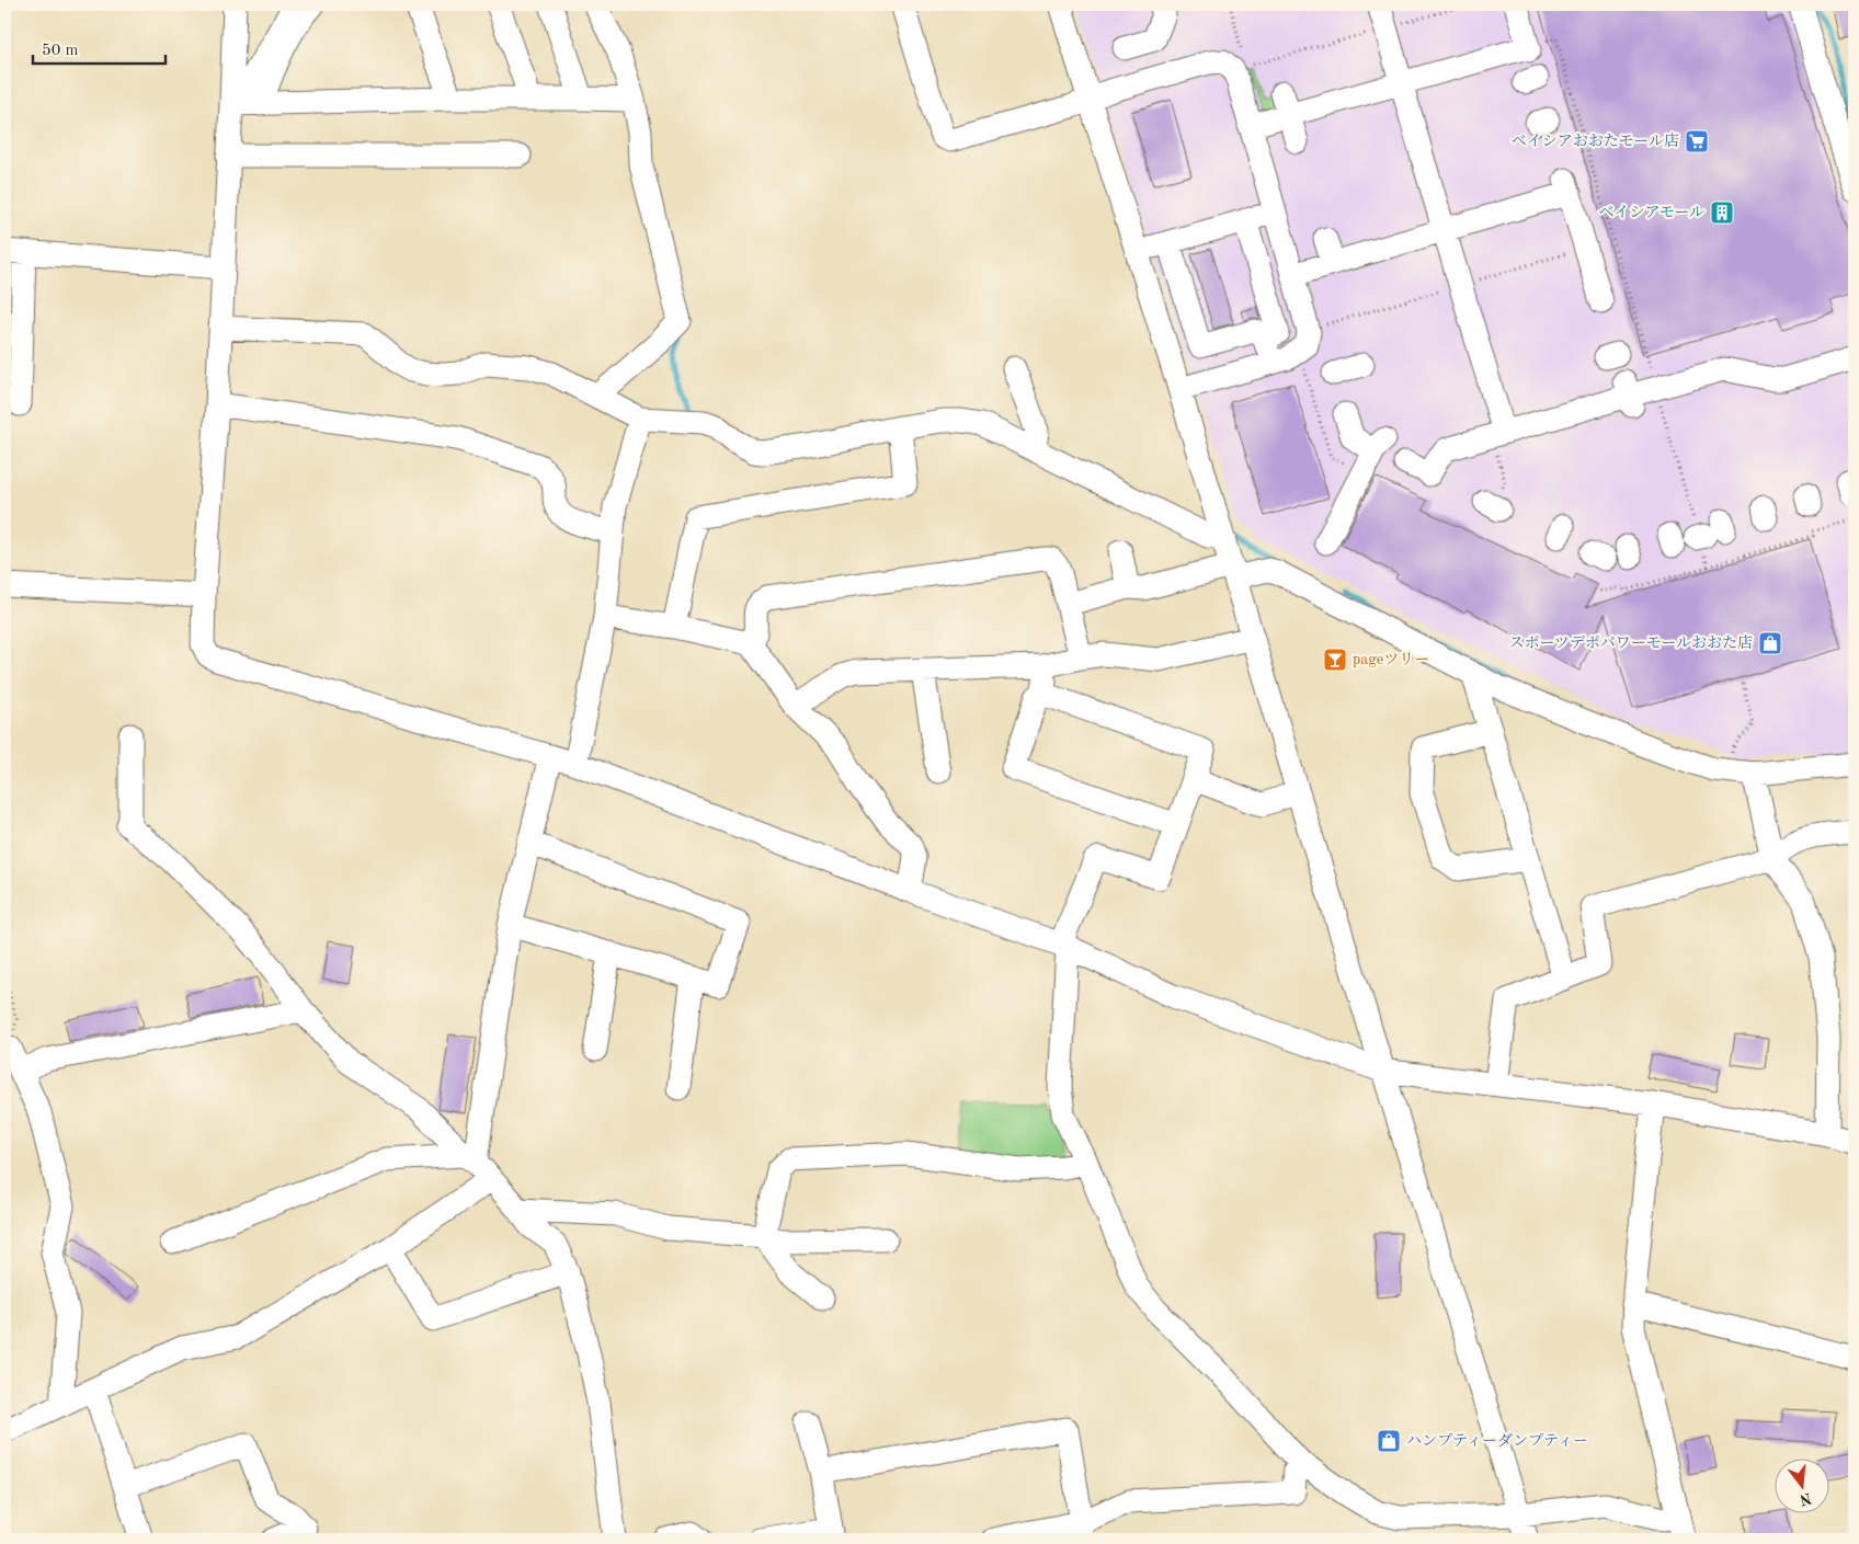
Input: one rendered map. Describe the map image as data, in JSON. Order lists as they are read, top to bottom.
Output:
{
  "places": {
    "supermarket": ["ベイシアおおたモール店"],
    "building": ["ベイシアモール"],
    "shop": ["スポーツデポパワーモールおおた店", "ハンプティーダンプティー"],
    "bar": ["pageツリー"]
  },
  "scale_bar": "50 m",
  "north": "bottom"
}
